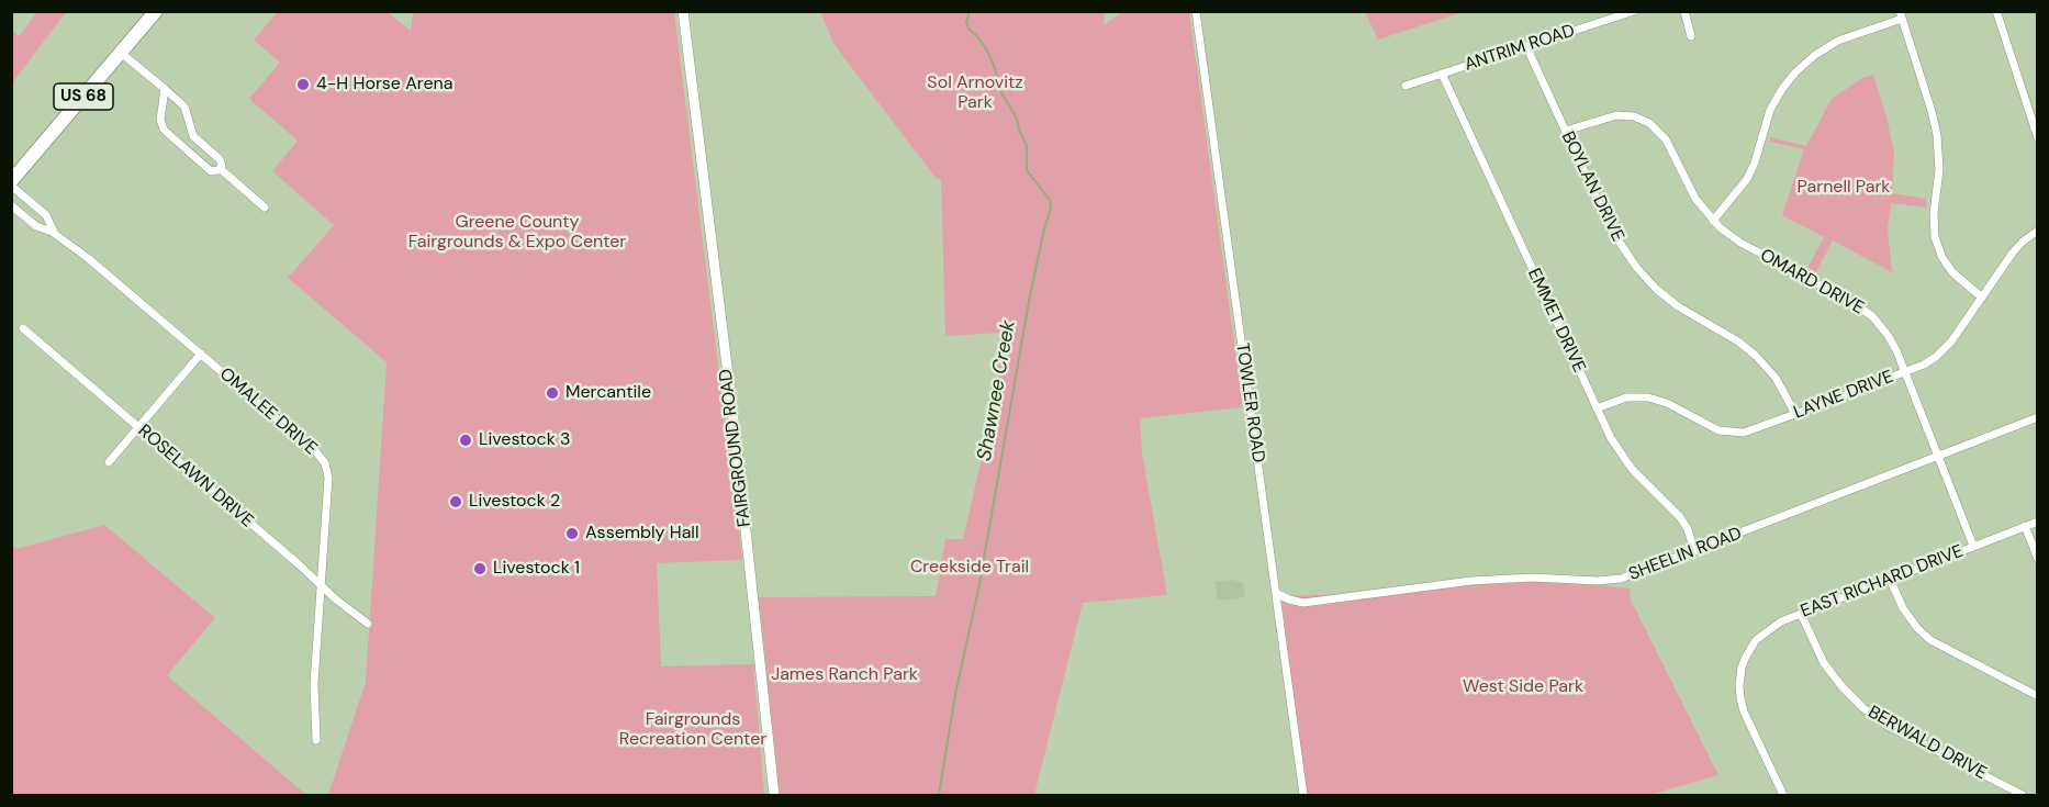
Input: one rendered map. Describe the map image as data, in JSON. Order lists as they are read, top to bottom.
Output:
{
  "streets": {
    "highway": ["US 68"],
    "street": [
      "ANTRIM ROAD",
      "BOYLAN DRIVE",
      "OMARD DRIVE",
      "EMMET DRIVE",
      "LAYNE DRIVE",
      "TOWLER ROAD",
      "OMALEE DRIVE",
      "FAIRGROUND ROAD",
      "ROSELAWN DRIVE",
      "SHEELIN ROAD",
      "EAST RICHARD DRIVE",
      "BERWALD DRIVE"
    ]
  },
  "crossings": [
    ["ANTRIM ROAD", "BOYLAN DRIVE"],
    ["ANTRIM ROAD", "EMMET DRIVE"],
    ["US 68", "OMALEE DRIVE"],
    ["BOYLAN DRIVE", "OMARD DRIVE"],
    ["BOYLAN DRIVE", "LAYNE DRIVE"],
    ["OMARD DRIVE", "LAYNE DRIVE"],
    ["OMARD DRIVE", "SHEELIN ROAD"],
    ["OMARD DRIVE", "EAST RICHARD DRIVE"],
    ["EMMET DRIVE", "LAYNE DRIVE"],
    ["EMMET DRIVE", "SHEELIN ROAD"],
    ["TOWLER ROAD", "SHEELIN ROAD"],
    ["OMALEE DRIVE", "ROSELAWN DRIVE"],
    ["EAST RICHARD DRIVE", "BERWALD DRIVE"]
  ],
  "water": ["Shawnee Creek"],
  "parks": [
    "Sol Arnovitz Park",
    "Parnell Park",
    "Greene County Fairgrounds & Expo Center",
    "Creekside Trail",
    "James Ranch Park",
    "West Side Park",
    "Fairgrounds Recreation Center"
  ],
  "places": [
    "4-H Horse Arena",
    "Mercantile",
    "Livestock 3",
    "Livestock 2",
    "Assembly Hall",
    "Livestock 1"
  ]
}
